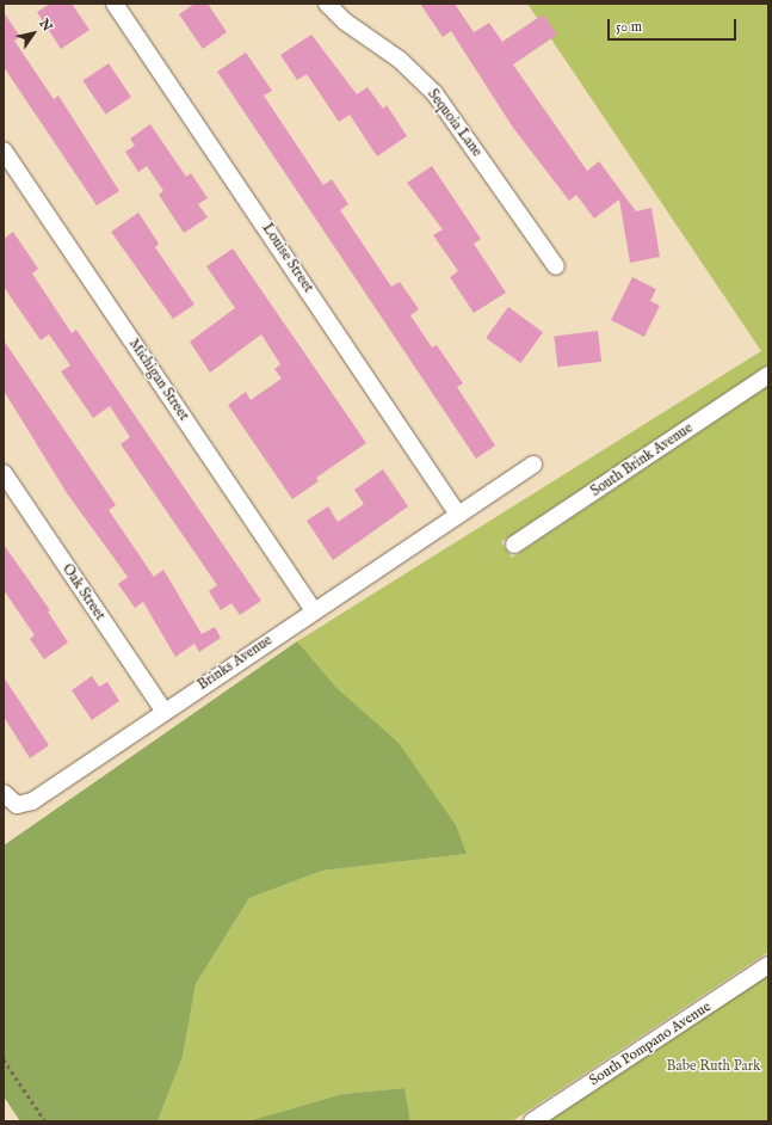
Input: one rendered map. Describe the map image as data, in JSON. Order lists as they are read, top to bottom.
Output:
{
  "streets": {
    "street": [
      "Sequoia Lane",
      "Louise Street",
      "Michigan Street",
      "South Brink Avenue",
      "Oak Street",
      "Brinks Avenue",
      "South Pompano Avenue"
    ]
  },
  "crossings": [
    ["Louise Street", "Brinks Avenue"],
    ["Michigan Street", "Brinks Avenue"],
    ["Oak Street", "Brinks Avenue"]
  ],
  "parks": ["Babe Ruth Park"],
  "scale_bar": "50 m",
  "north": "top right"
}
